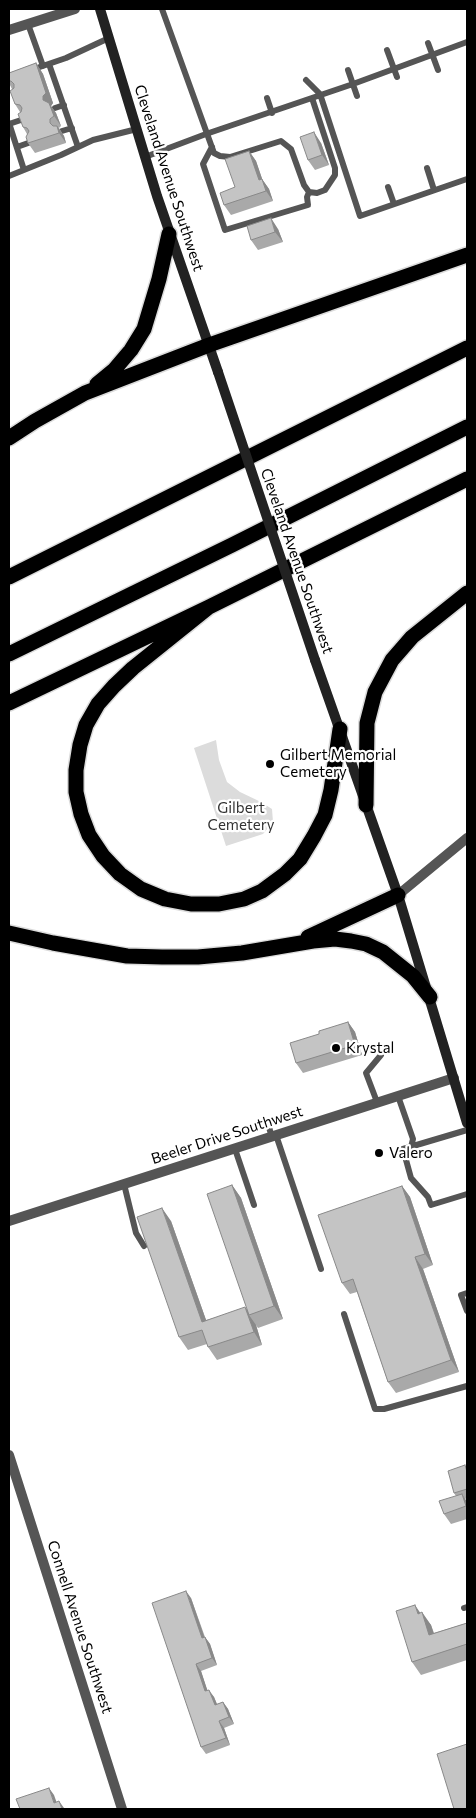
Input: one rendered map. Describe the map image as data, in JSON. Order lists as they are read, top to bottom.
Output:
{
  "streets": {
    "main road": ["Cleveland Avenue Southwest"],
    "street": ["Beeler Drive Southwest", "Connell Avenue Southwest"]
  },
  "crossings": [
    ["Cleveland Avenue Southwest", "Beeler Drive Southwest"]
  ],
  "parks": ["Gilbert Cemetery"],
  "places": ["Gilbert Memorial Cemetery", "Krystal", "Valero"]
}
